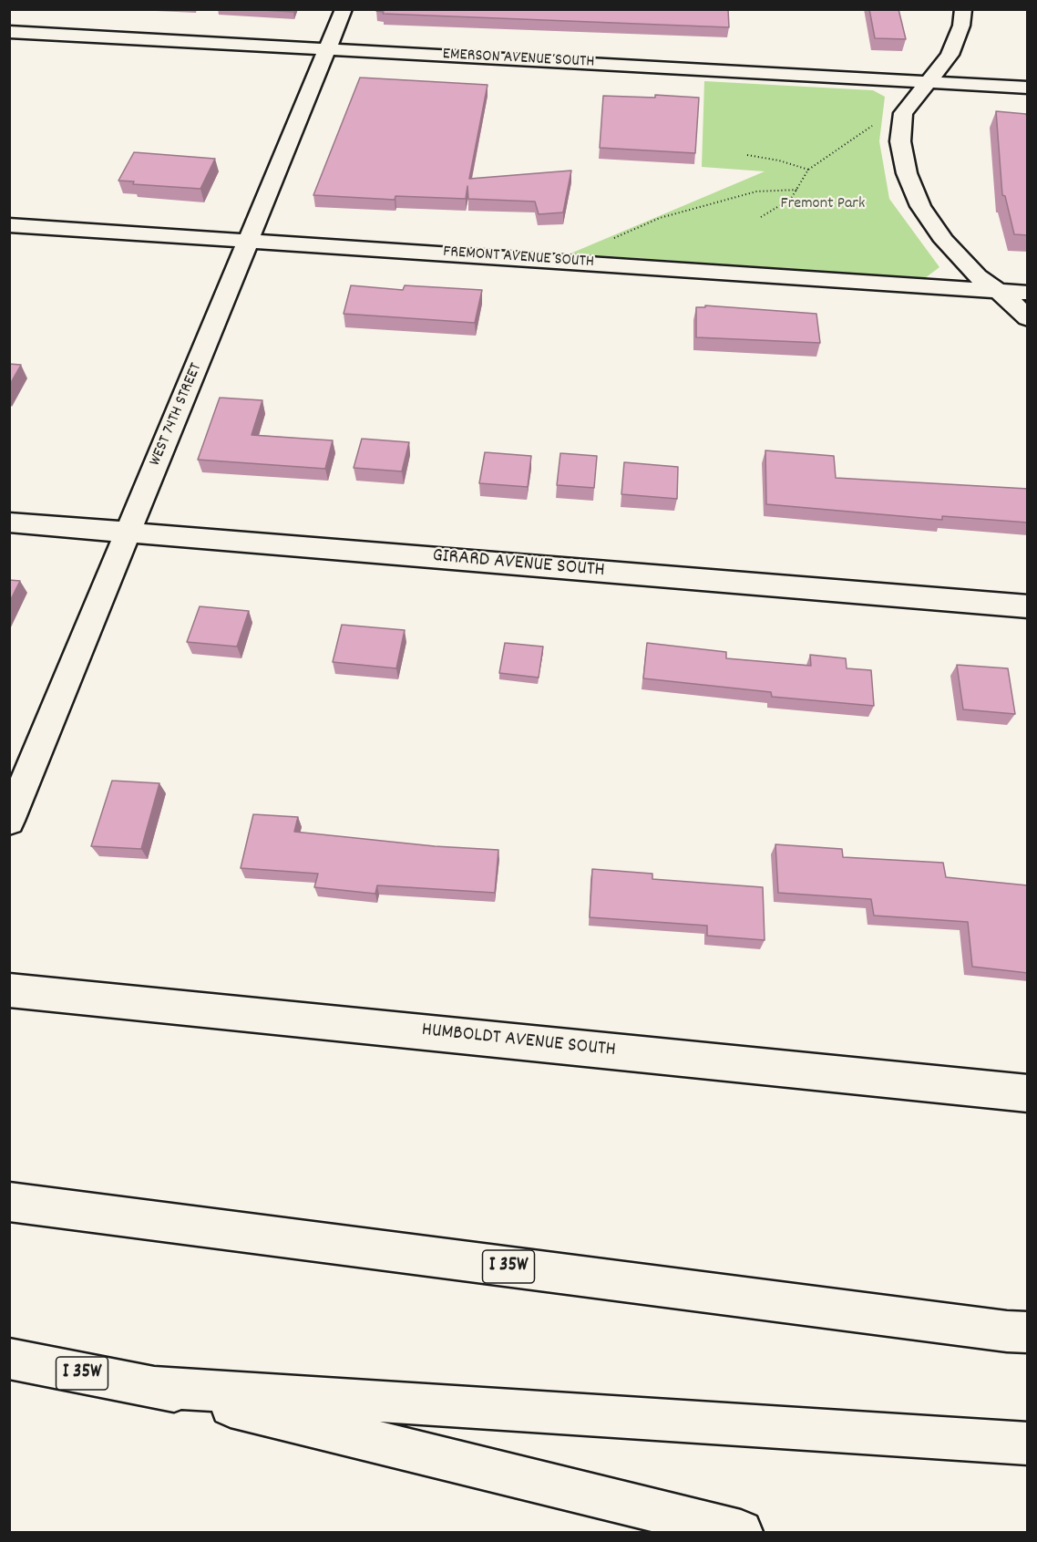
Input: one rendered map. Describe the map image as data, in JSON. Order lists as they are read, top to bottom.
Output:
{
  "streets": {
    "main road": [
      "EMERSON AVENUE SOUTH",
      "FREMONT AVENUE SOUTH",
      "WEST 74TH STREET",
      "GIRARD AVENUE SOUTH",
      "HUMBOLDT AVENUE SOUTH",
      "I 35W"
    ]
  },
  "crossings": [
    ["EMERSON AVENUE SOUTH", "WEST 74TH STREET"],
    ["FREMONT AVENUE SOUTH", "WEST 74TH STREET"],
    ["WEST 74TH STREET", "GIRARD AVENUE SOUTH"]
  ],
  "parks": ["Fremont Park"]
}
